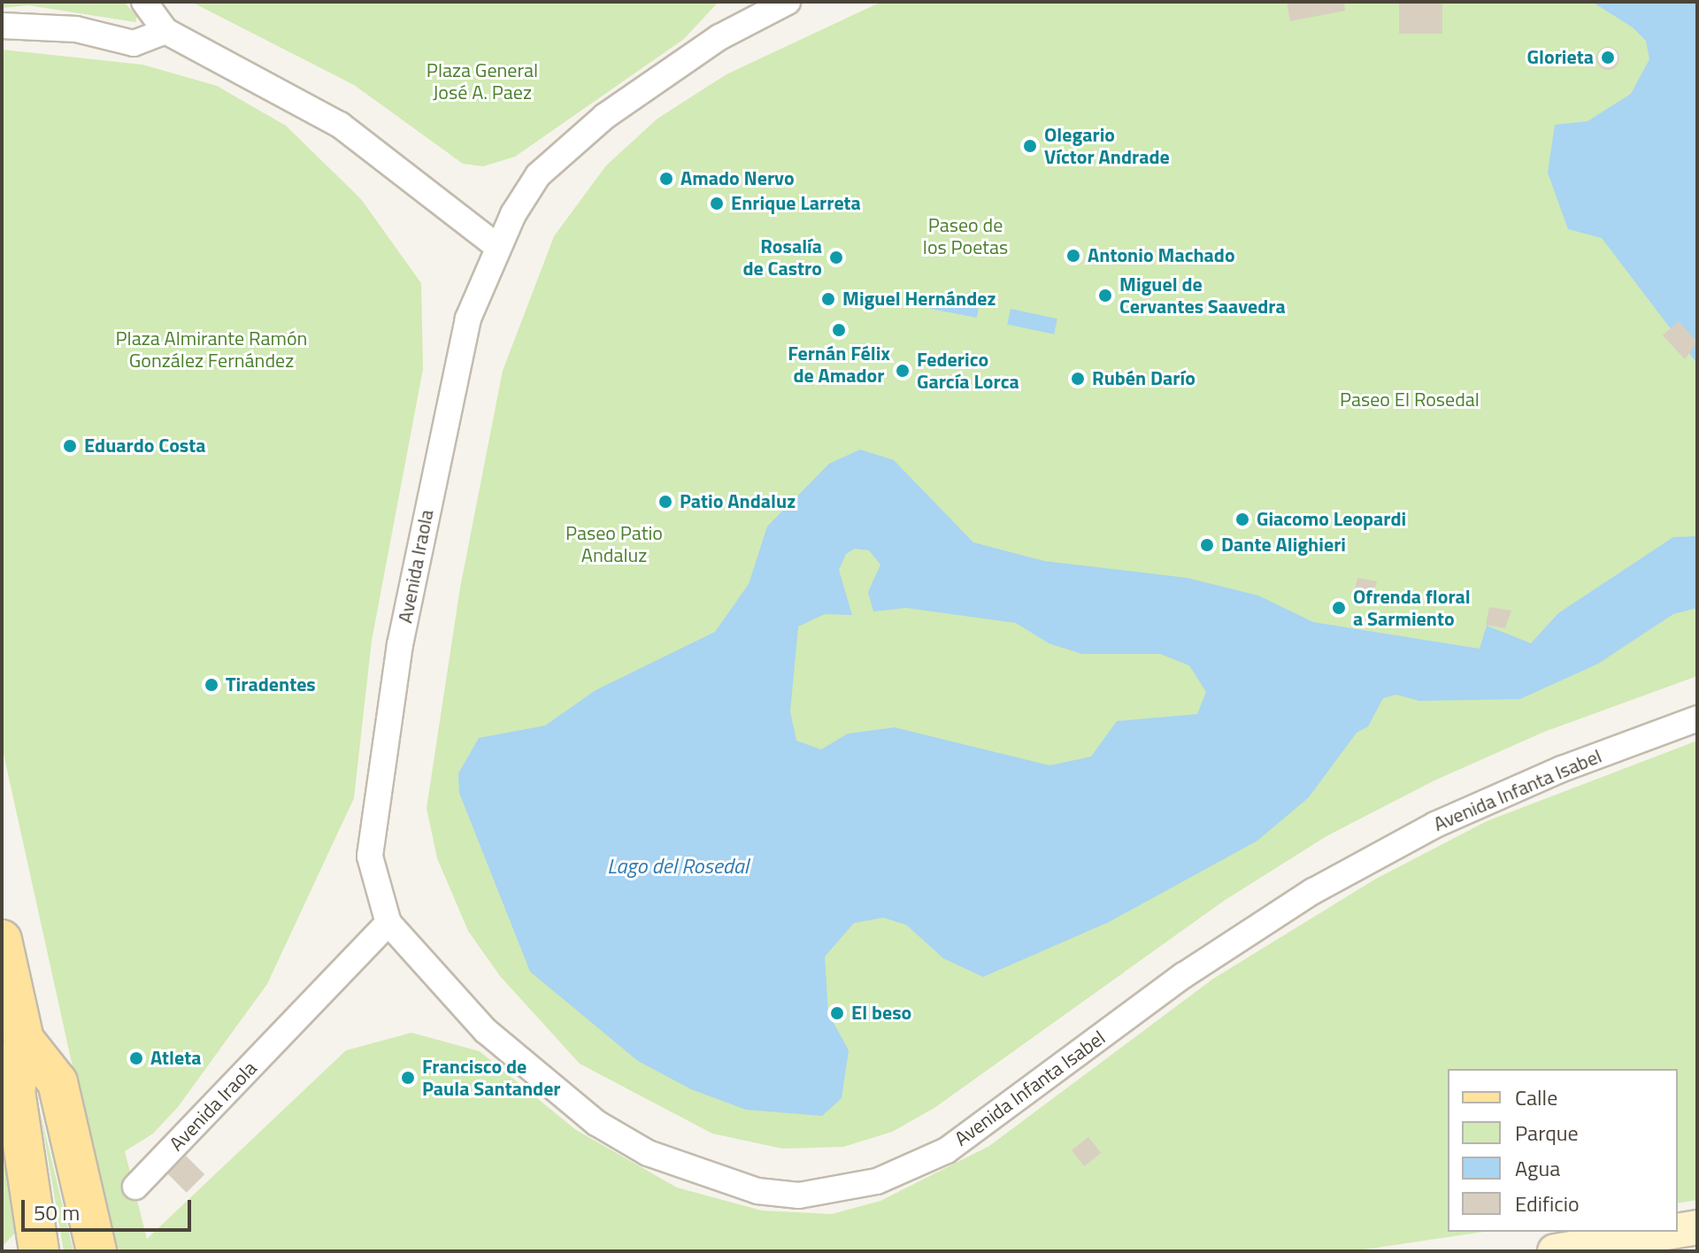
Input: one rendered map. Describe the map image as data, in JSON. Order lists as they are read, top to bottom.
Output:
{
  "streets": {
    "street": ["Avenida Iraola", "Avenida Infanta Isabel"]
  },
  "crossings": [
    ["Avenida Iraola", "Avenida Infanta Isabel"]
  ],
  "water": ["Lago del Rosedal"],
  "parks": [
    "Plaza General José A. Paez",
    "Paseo de los Poetas",
    "Plaza Almirante Ramón González Fernández",
    "Paseo El Rosedal",
    "Paseo Patio Andaluz"
  ],
  "places": [
    "Glorieta",
    "Olegario Víctor Andrade",
    "Amado Nervo",
    "Enrique Larreta",
    "Antonio Machado",
    "Rosalía de Castro",
    "Miguel de Cervantes Saavedra",
    "Miguel Hernández",
    "Fernán Félix de Amador",
    "Federico García Lorca",
    "Rubén Darío",
    "Eduardo Costa",
    "Patio Andaluz",
    "Giacomo Leopardi",
    "Dante Alighieri",
    "Ofrenda floral a Sarmiento",
    "Tiradentes",
    "El beso",
    "Atleta",
    "Francisco de Paula Santander"
  ],
  "legend": [
    "Calle",
    "Parque",
    "Agua",
    "Edificio"
  ],
  "scale_bar": "50 m"
}
